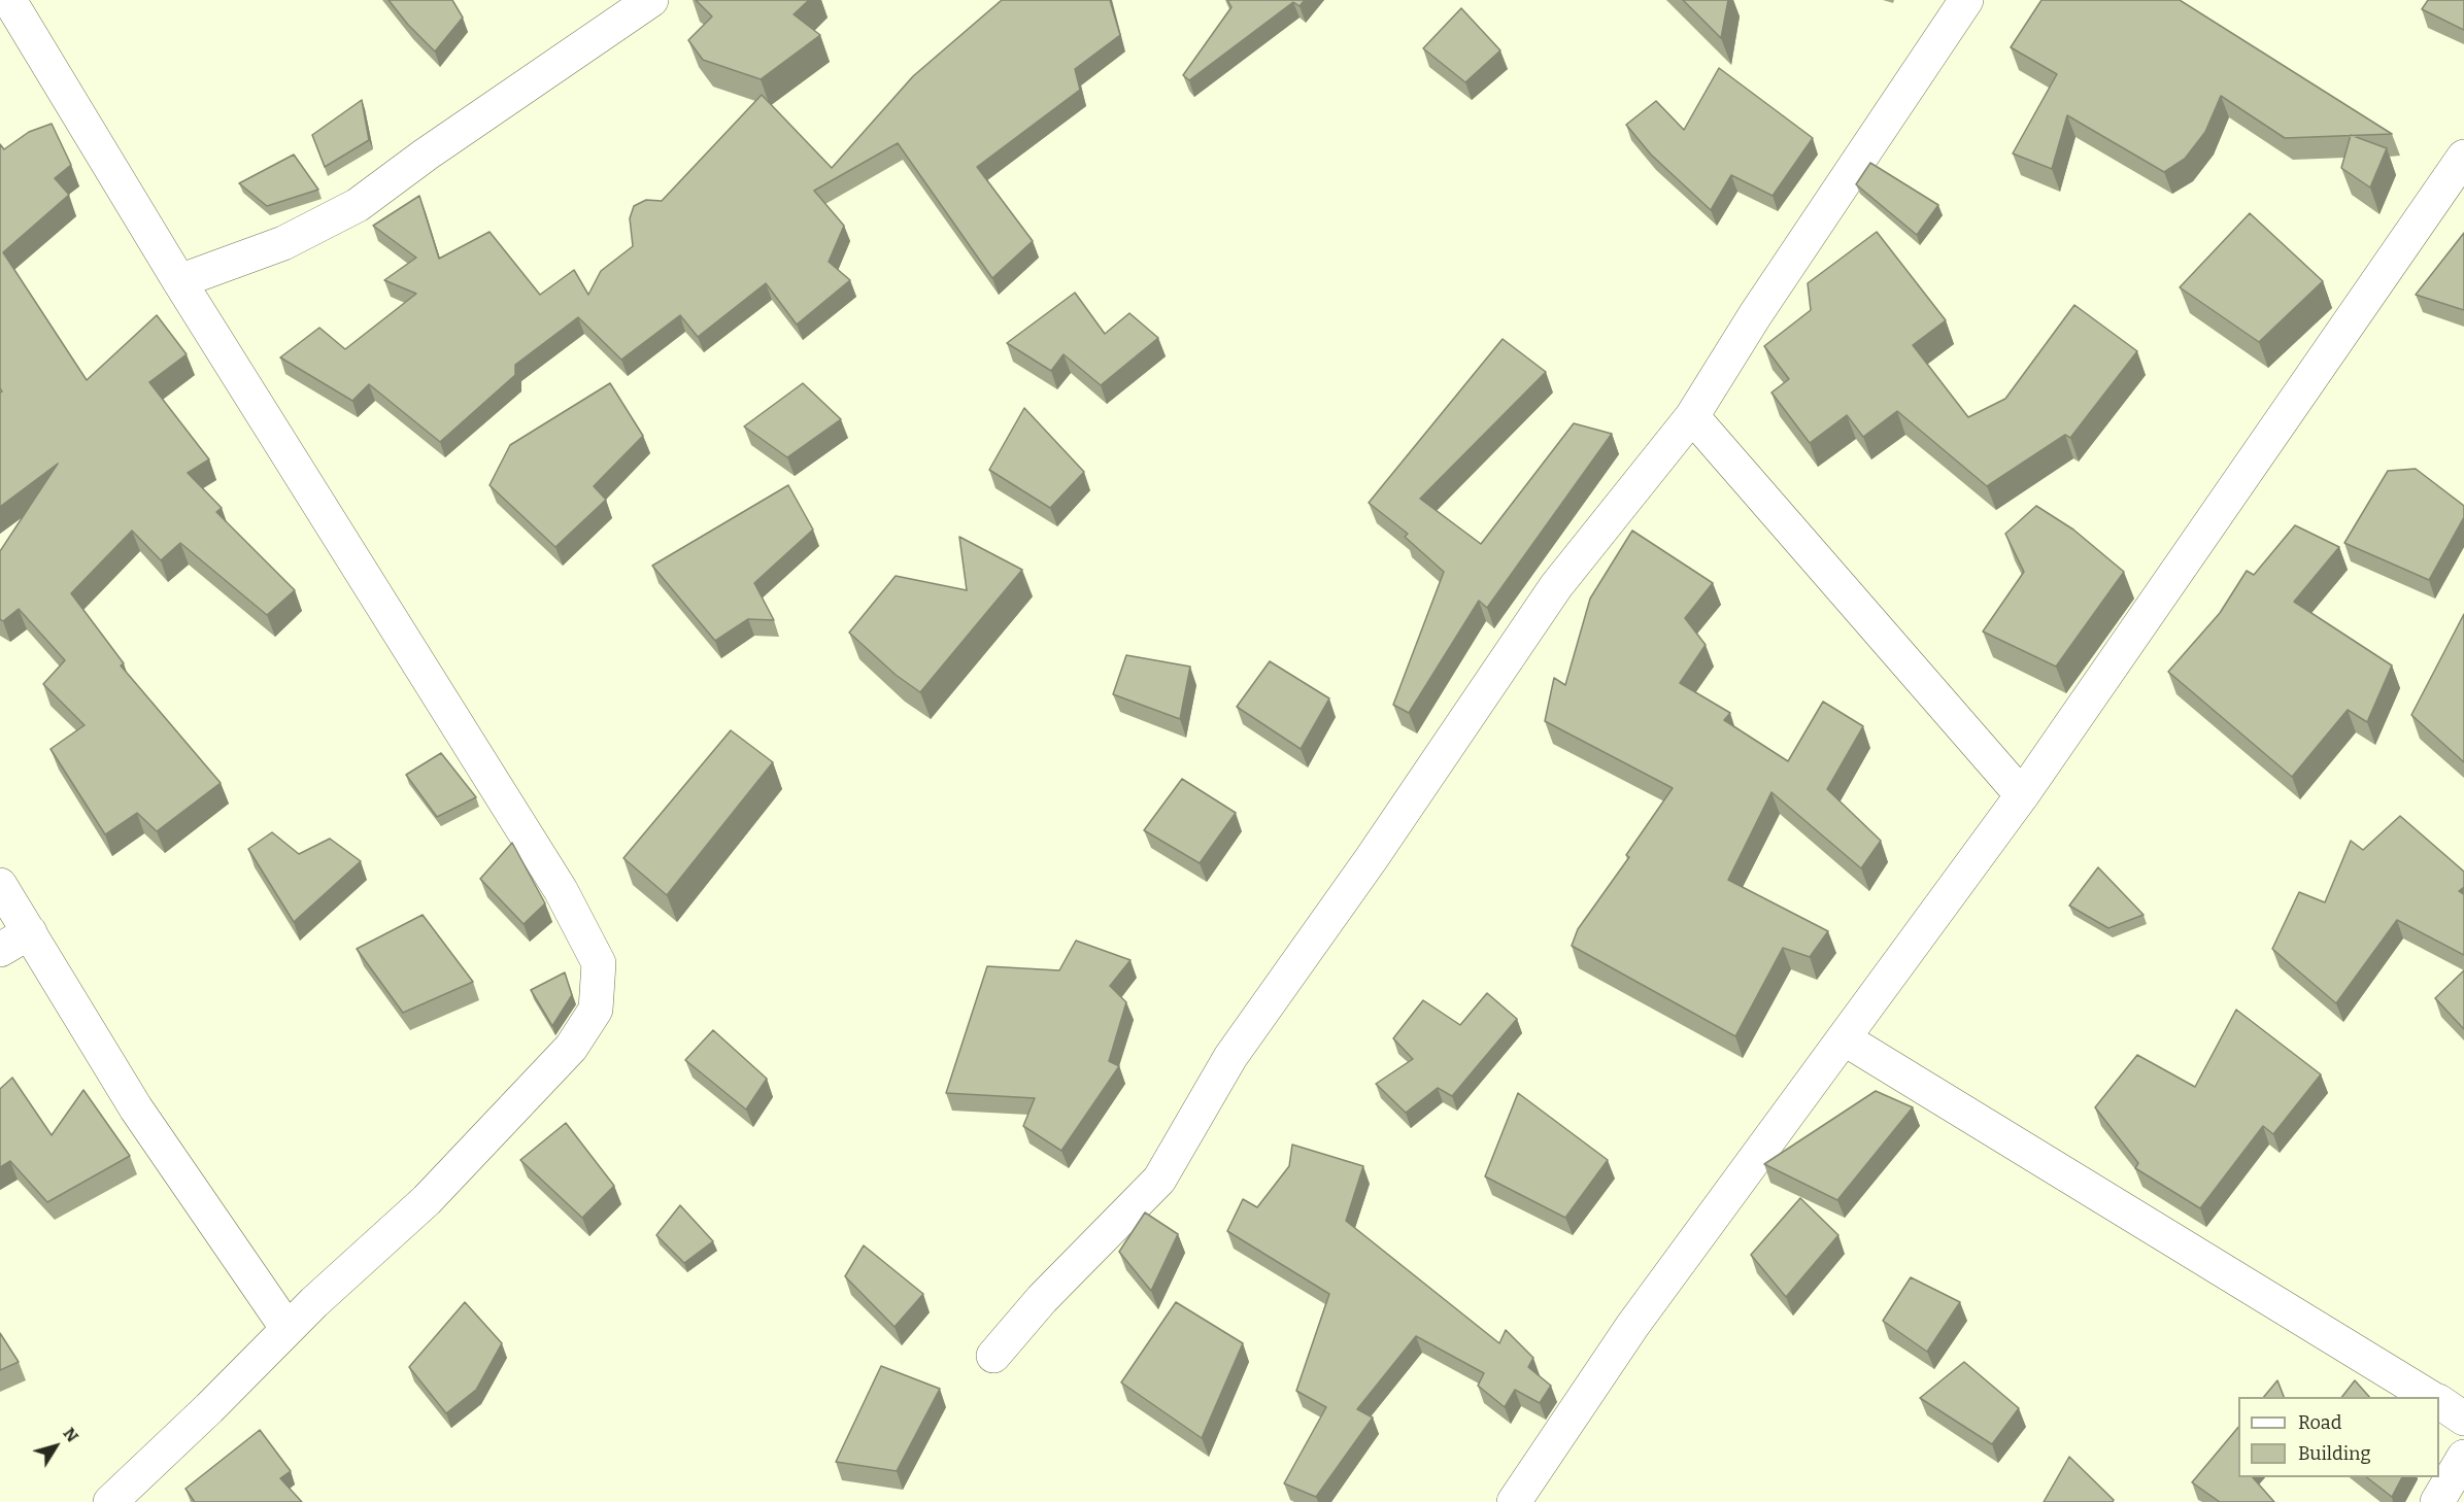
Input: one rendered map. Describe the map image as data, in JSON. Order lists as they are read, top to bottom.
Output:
{
  "legend": ["Road", "Building"],
  "north": "top right"
}
